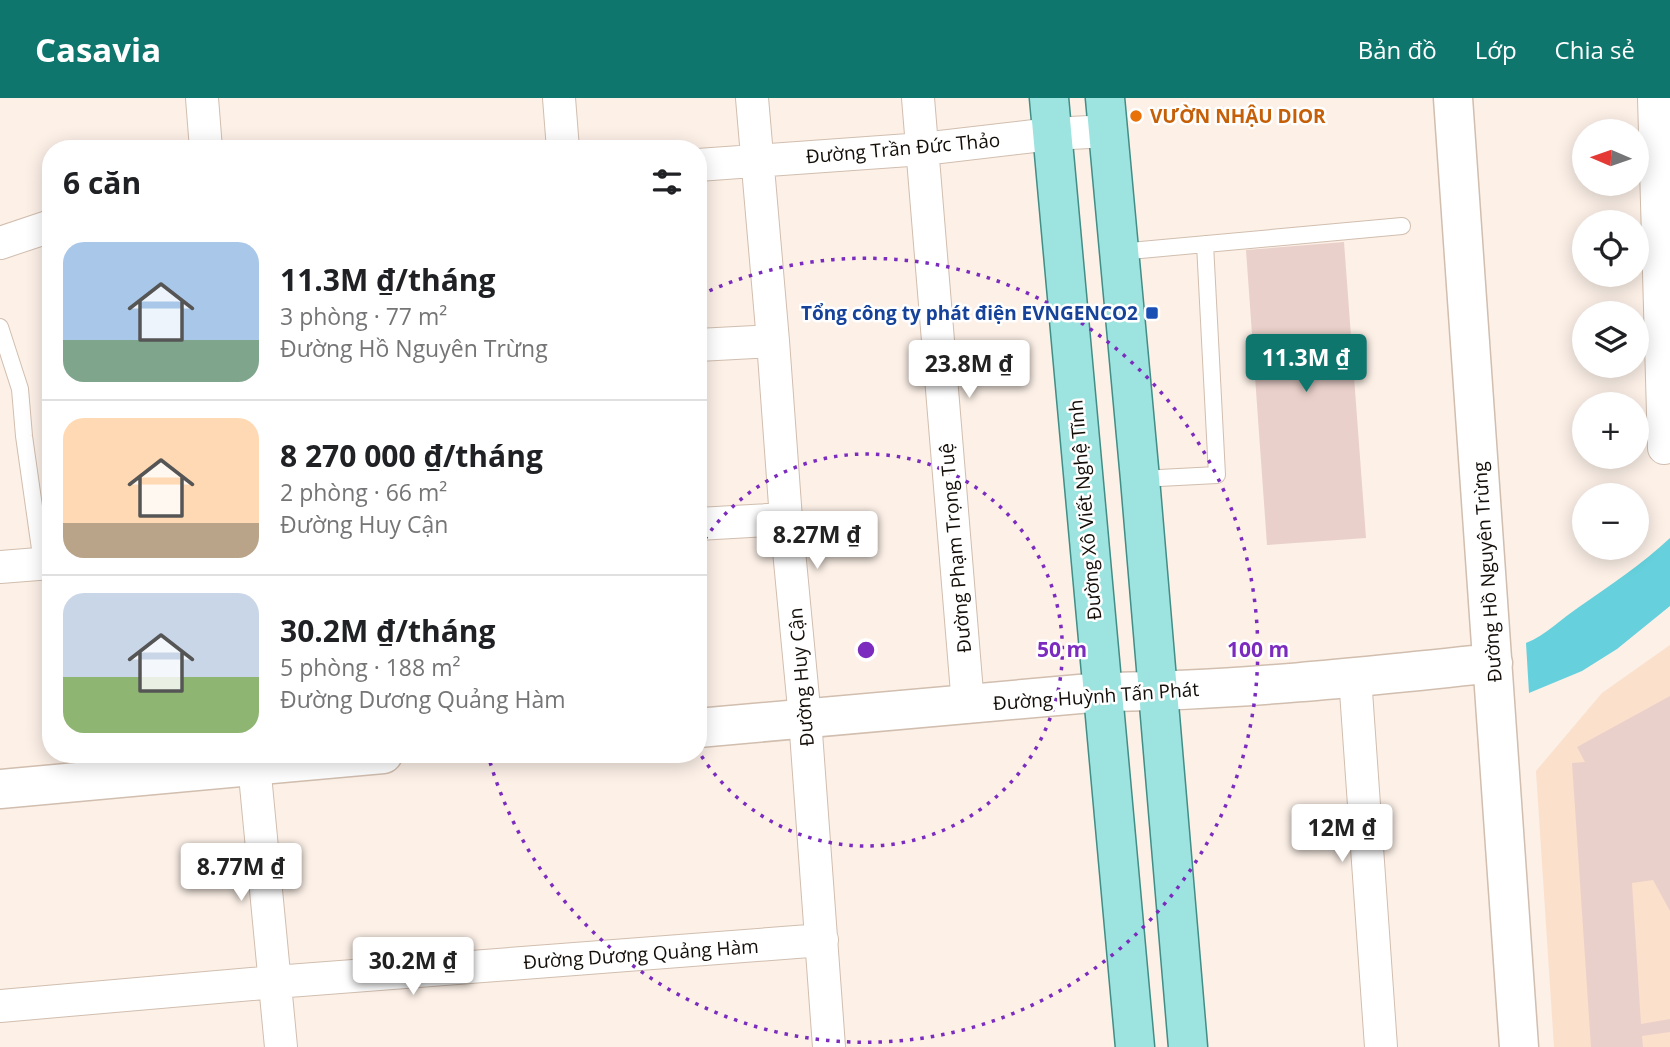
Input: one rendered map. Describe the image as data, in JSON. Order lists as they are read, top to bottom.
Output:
{
  "streets": {
    "main road": ["Đường Xô Viết Nghệ Tĩnh"],
    "street": [
      "Đường Trần Đức Thảo",
      "Đường Phạm Trọng Tuệ",
      "Đường Hồ Nguyên Trừng",
      "Đường Huy Cận",
      "Đường Huỳnh Tấn Phát",
      "Đường Dương Quảng Hàm"
    ]
  },
  "crossings": [
    ["Đường Trần Đức Thảo", "Đường Xô Viết Nghệ Tĩnh"],
    ["Đường Trần Đức Thảo", "Đường Phạm Trọng Tuệ"],
    ["Đường Trần Đức Thảo", "Đường Huy Cận"],
    ["Đường Xô Viết Nghệ Tĩnh", "Đường Huỳnh Tấn Phát"],
    ["Đường Phạm Trọng Tuệ", "Đường Huỳnh Tấn Phát"],
    ["Đường Hồ Nguyên Trừng", "Đường Huỳnh Tấn Phát"],
    ["Đường Huy Cận", "Đường Huỳnh Tấn Phát"],
    ["Đường Huy Cận", "Đường Dương Quảng Hàm"]
  ],
  "places": {
    "other": ["VƯỜN NHẬU DIOR"],
    "transit": ["Tổng công ty phát điện EVNGENCO2"]
  },
  "north": "left",
  "page": {
    "header": "Casavia",
    "nav": ["Bản đồ", "Lớp", "Chia sẻ"],
    "map_buttons": ["+", "−"],
    "heading": "6 căn",
    "list": [
      {
        "name": "11.3M ₫/tháng",
        "note": "3 phòng · 77 m² · Đường Hồ Nguyên Trừng"
      },
      {
        "name": "8 270 000 ₫/tháng",
        "note": "2 phòng · 66 m² · Đường Huy Cận"
      },
      {
        "name": "30.2M ₫/tháng",
        "note": "5 phòng · 188 m² · Đường Dương Quảng Hàm"
      }
    ],
    "price": [
      "11.3M ₫",
      "23.8M ₫",
      "8.27M ₫",
      "12M ₫",
      "8.77M ₫",
      "30.2M ₫"
    ]
  },
  "rings": ["50 m", "100 m"]
}
